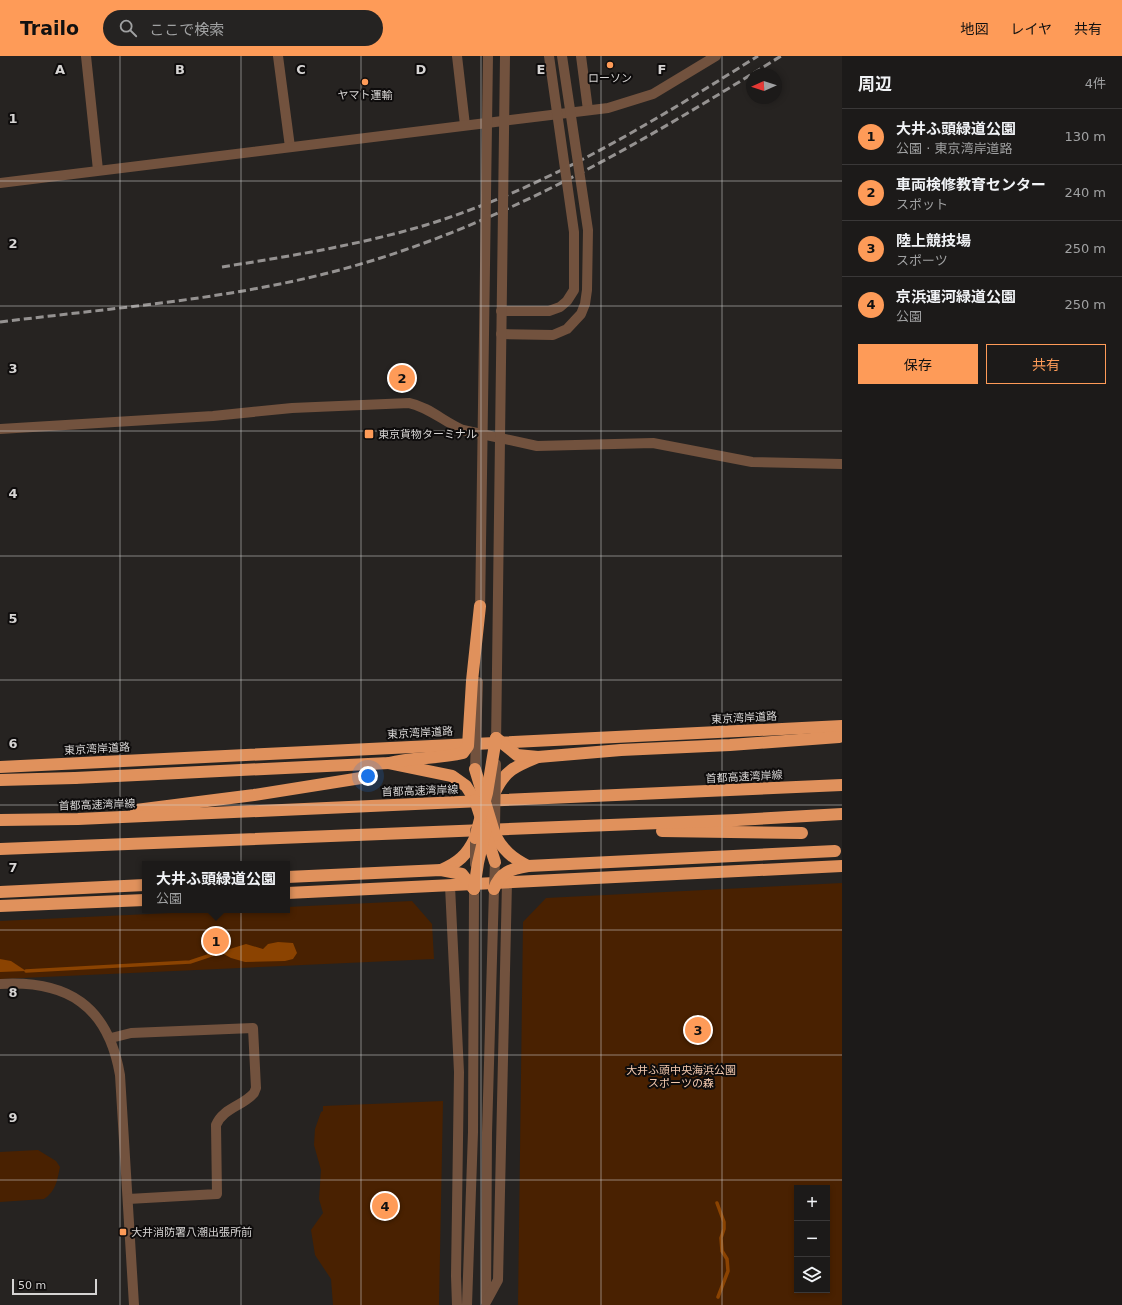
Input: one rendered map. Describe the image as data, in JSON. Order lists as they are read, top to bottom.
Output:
{
  "streets": {
    "highway": ["東京湾岸道路", "首都高速湾岸線"]
  },
  "parks": ["大井ふ頭中央海浜公園 スポーツの森"],
  "places": {
    "other": ["ローソン", "ヤマト運輸"],
    "transit": ["東京貨物ターミナル", "大井消防署八潮出張所前"]
  },
  "scale_bar": "50 m",
  "north": "left",
  "page": {
    "header": "Trailo",
    "search": "ここで検索",
    "nav": ["地図", "レイヤ", "共有"],
    "heading": ["周辺", "4件"],
    "list": [
      {
        "mark": "1",
        "name": "大井ふ頭緑道公園",
        "note": "公園 · 東京湾岸道路",
        "value": "130 m"
      },
      {
        "mark": "2",
        "name": "車両検修教育センター",
        "note": "スポット",
        "value": "240 m"
      },
      {
        "mark": "3",
        "name": "陸上競技場",
        "note": "スポーツ",
        "value": "250 m"
      },
      {
        "mark": "4",
        "name": "京浜運河緑道公園",
        "note": "公園",
        "value": "250 m"
      }
    ],
    "buttons": ["保存", "共有"],
    "pins": [
      "2",
      "1",
      "3",
      "4"
    ],
    "popup": ["大井ふ頭緑道公園", "公園"],
    "map_buttons": ["+", "−"],
    "scale": "50 m"
  },
  "grid": {
    "columns": [
      "A",
      "B",
      "C",
      "D",
      "E",
      "F"
    ],
    "rows": [
      "1",
      "2",
      "3",
      "4",
      "5",
      "6",
      "7",
      "8",
      "9"
    ]
  }
}
